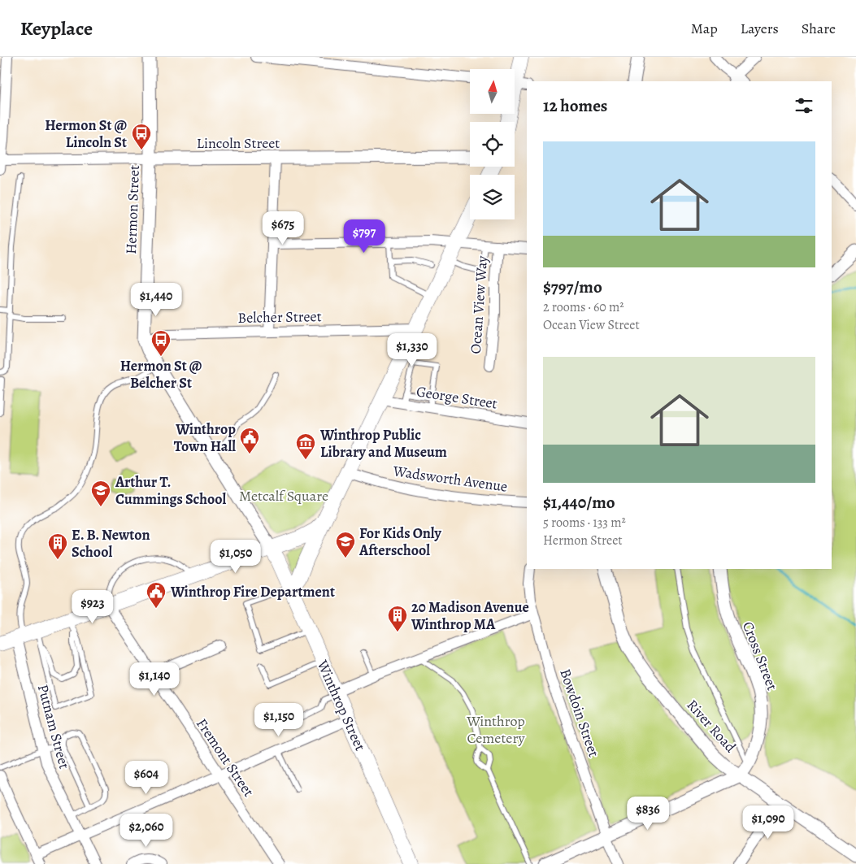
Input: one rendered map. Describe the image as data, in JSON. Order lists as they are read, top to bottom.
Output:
{
  "streets": {
    "main road": ["Winthrop Street"],
    "street": [
      "Lincoln Street",
      "Hermon Street",
      "Ocean View Way",
      "Belcher Street",
      "George Street",
      "Wadsworth Avenue",
      "Cross Street",
      "Bowdoin Street",
      "River Road",
      "Putnam Street",
      "Fremont Street"
    ]
  },
  "crossings": [
    ["Lincoln Street", "Hermon Street"],
    ["Hermon Street", "Belcher Street"],
    ["Hermon Street", "Winthrop Street"],
    ["Cross Street", "River Road"]
  ],
  "parks": ["Metcalf Square", "Winthrop Cemetery"],
  "places": {
    "bus stop": ["Hermon St @ Lincoln St", "Hermon St @ Belcher St"],
    "public building": ["Winthrop Town Hall", "Winthrop Fire Department"],
    "museum": ["Winthrop Public Library and Museum"],
    "school or university": ["Arthur T. Cummings School", "For Kids Only Afterschool"],
    "building": ["E. B. Newton School", "20 Madison Avenue Winthrop MA"]
  },
  "north": "top",
  "page": {
    "header": "Keyplace",
    "nav": ["Map", "Layers", "Share"],
    "heading": "12 homes",
    "list": [
      {
        "name": "$797/mo",
        "note": "2 rooms · 60 m² · Ocean View Street"
      },
      {
        "name": "$1,440/mo",
        "note": "5 rooms · 133 m² · Hermon Street"
      }
    ],
    "price": [
      "$675",
      "$797",
      "$1,440",
      "$1,330",
      "$1,050",
      "$923",
      "$1,140",
      "$1,150",
      "$604",
      "$836",
      "$1,090",
      "$2,060"
    ]
  }
}
